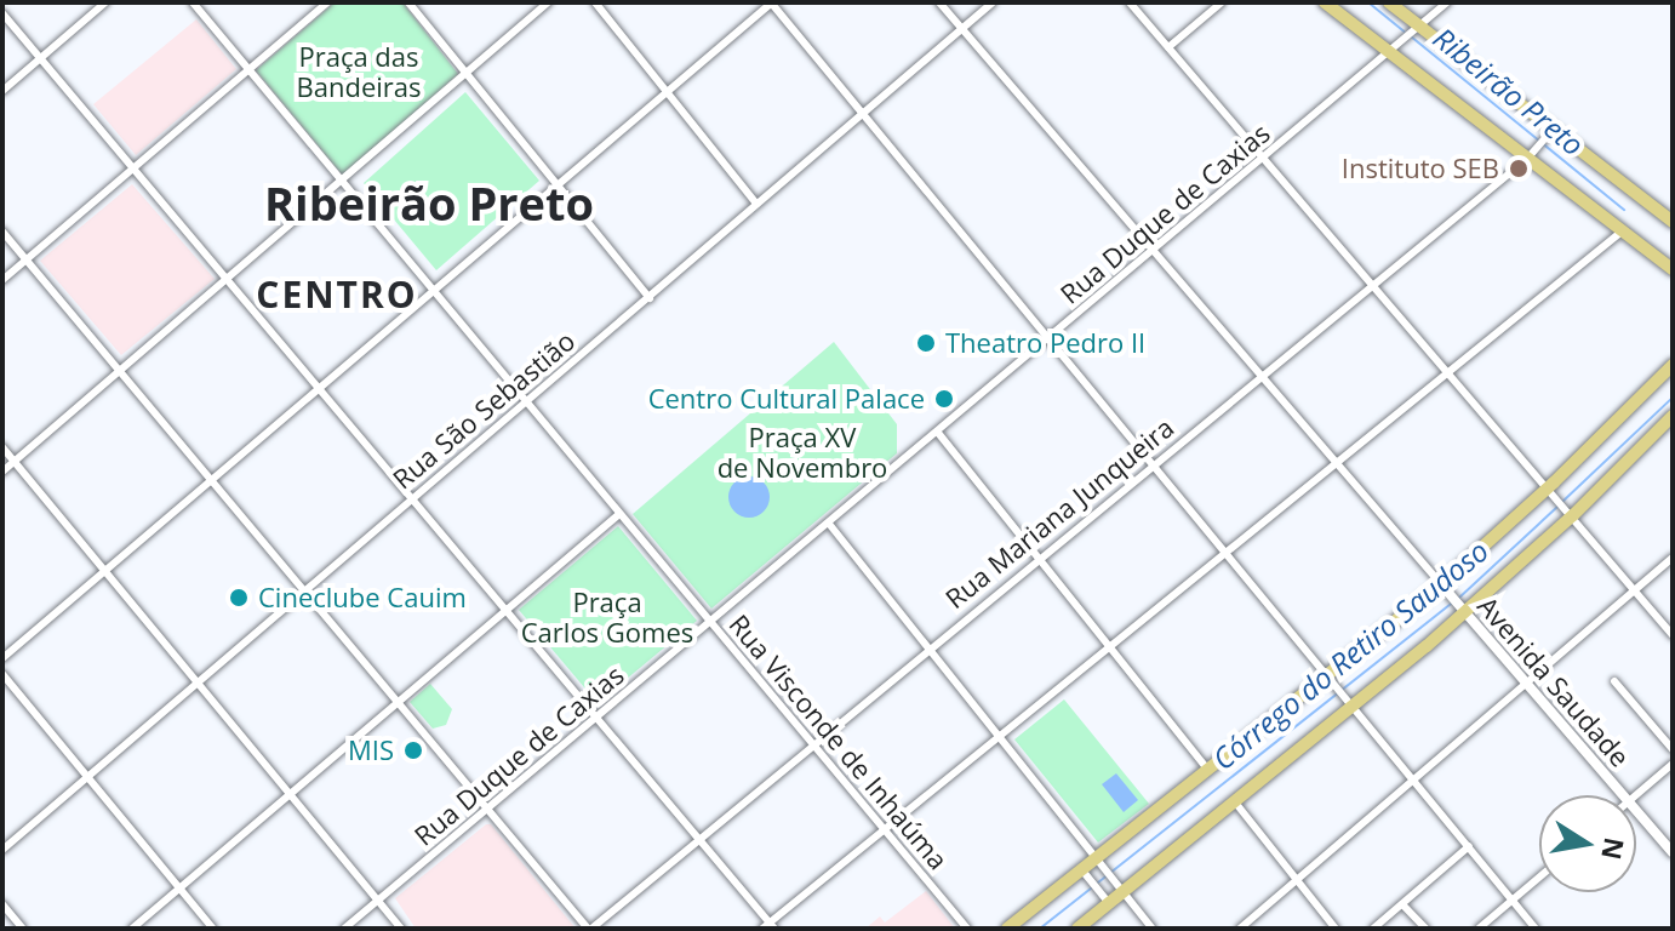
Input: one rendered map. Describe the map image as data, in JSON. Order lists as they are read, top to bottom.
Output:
{
  "streets": {
    "street": [
      "Rua Duque de Caxias",
      "Rua São Sebastião",
      "Rua Mariana Junqueira",
      "Avenida Saudade",
      "Rua Visconde de Inhaúma"
    ]
  },
  "crossings": [
    ["Rua Duque de Caxias", "Rua Visconde de Inhaúma"],
    ["Rua São Sebastião", "Rua Visconde de Inhaúma"],
    ["Rua Mariana Junqueira", "Rua Visconde de Inhaúma"]
  ],
  "districts": ["Ribeirão Preto", "CENTRO"],
  "water": ["Ribeirão Preto", "Córrego do Retiro Saudoso"],
  "parks": ["Praça das Bandeiras", "Praça XV de Novembro", "Praça Carlos Gomes"],
  "places": [
    "Instituto SEB",
    "Theatro Pedro II",
    "Centro Cultural Palace",
    "Cineclube Cauim",
    "MIS"
  ],
  "north": "right"
}
